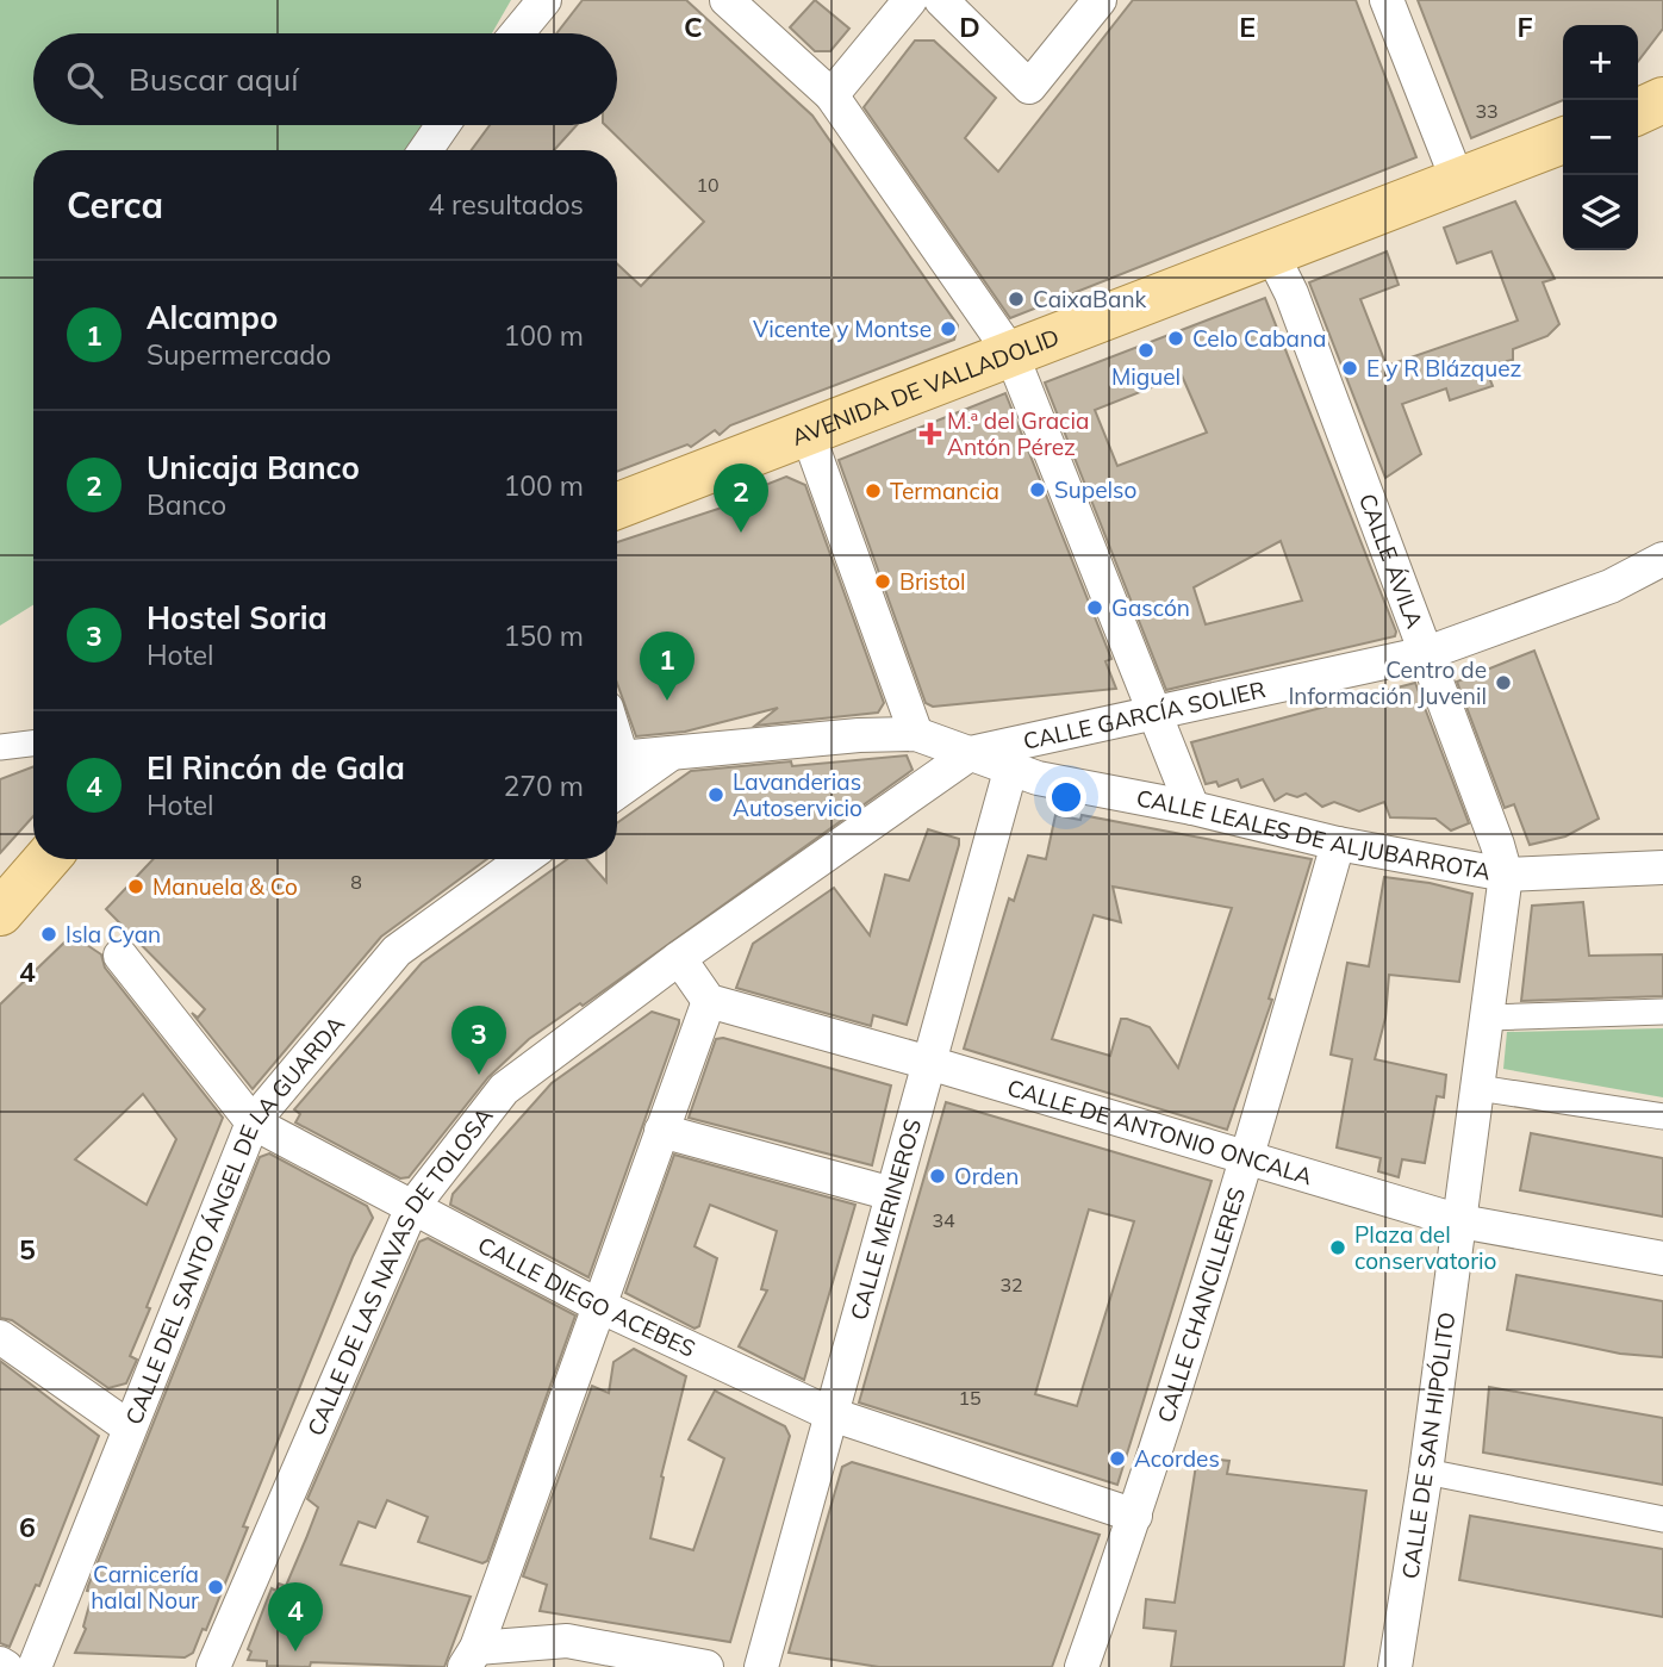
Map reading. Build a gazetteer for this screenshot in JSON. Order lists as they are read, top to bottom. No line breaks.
{"streets":{"main road":["AVENIDA DE VALLADOLID"],"street":["CALLE ÁVILA","CALLE GARCÍA SOLIER","CALLE LEALES DE ALJUBARROTA","CALLE DE ANTONIO ONCALA","CALLE MERINEROS","CALLE DEL SANTO ÁNGEL DE LA GUARDA","CALLE DE LAS NAVAS DE TOLOSA","CALLE DIEGO ACEBES","CALLE CHANCILLERES","CALLE DE SAN HIPÓLITO"]},"crossings":[["AVENIDA DE VALLADOLID","CALLE ÁVILA"],["CALLE ÁVILA","CALLE GARCÍA SOLIER"],["CALLE ÁVILA","CALLE LEALES DE ALJUBARROTA"],["CALLE ÁVILA","CALLE DE SAN HIPÓLITO"],["CALLE GARCÍA SOLIER","CALLE LEALES DE ALJUBARROTA"],["CALLE GARCÍA SOLIER","CALLE DE LAS NAVAS DE TOLOSA"],["CALLE LEALES DE ALJUBARROTA","CALLE MERINEROS"],["CALLE LEALES DE ALJUBARROTA","CALLE DE LAS NAVAS DE TOLOSA"],["CALLE LEALES DE ALJUBARROTA","CALLE CHANCILLERES"],["CALLE LEALES DE ALJUBARROTA","CALLE DE SAN HIPÓLITO"],["CALLE DE ANTONIO ONCALA","CALLE MERINEROS"],["CALLE DE ANTONIO ONCALA","CALLE CHANCILLERES"],["CALLE DE ANTONIO ONCALA","CALLE DE SAN HIPÓLITO"],["CALLE MERINEROS","CALLE DIEGO ACEBES"],["CALLE DEL SANTO ÁNGEL DE LA GUARDA","CALLE DIEGO ACEBES"],["CALLE DE LAS NAVAS DE TOLOSA","CALLE DIEGO ACEBES"],["CALLE DIEGO ACEBES","CALLE CHANCILLERES"]],"places":{"other":["CaixaBank","Vicente y Montse","Celo Cabana","Miguel","E y R Blázquez","Supelso","Termancia","Bristol","Gascón","Centro de Información Juvenil","Lavanderias Autoservicio","Manuela & Co","Isla Cyan","Orden","Plaza del conservatorio","Acordes","Carnicería halal Nour"],"health":["M.ª del Gracia Antón Pérez"]},"house_numbers":["33","10","8","34","32","15"],"page":{"map_buttons":["+","−"],"search":"Buscar aquí","heading":["Cerca","4 resultados"],"list":[{"mark":"1","name":"Alcampo","note":"Supermercado","value":"100 m"},{"mark":"2","name":"Unicaja Banco","note":"Banco","value":"100 m"},{"mark":"3","name":"Hostel Soria","note":"Hotel","value":"150 m"},{"mark":"4","name":"El Rincón de Gala","note":"Hotel","value":"270 m"}],"pins":["2","1","3","4"]},"grid":{"columns":["C","D","E","F"],"rows":["4","5","6"]}}
